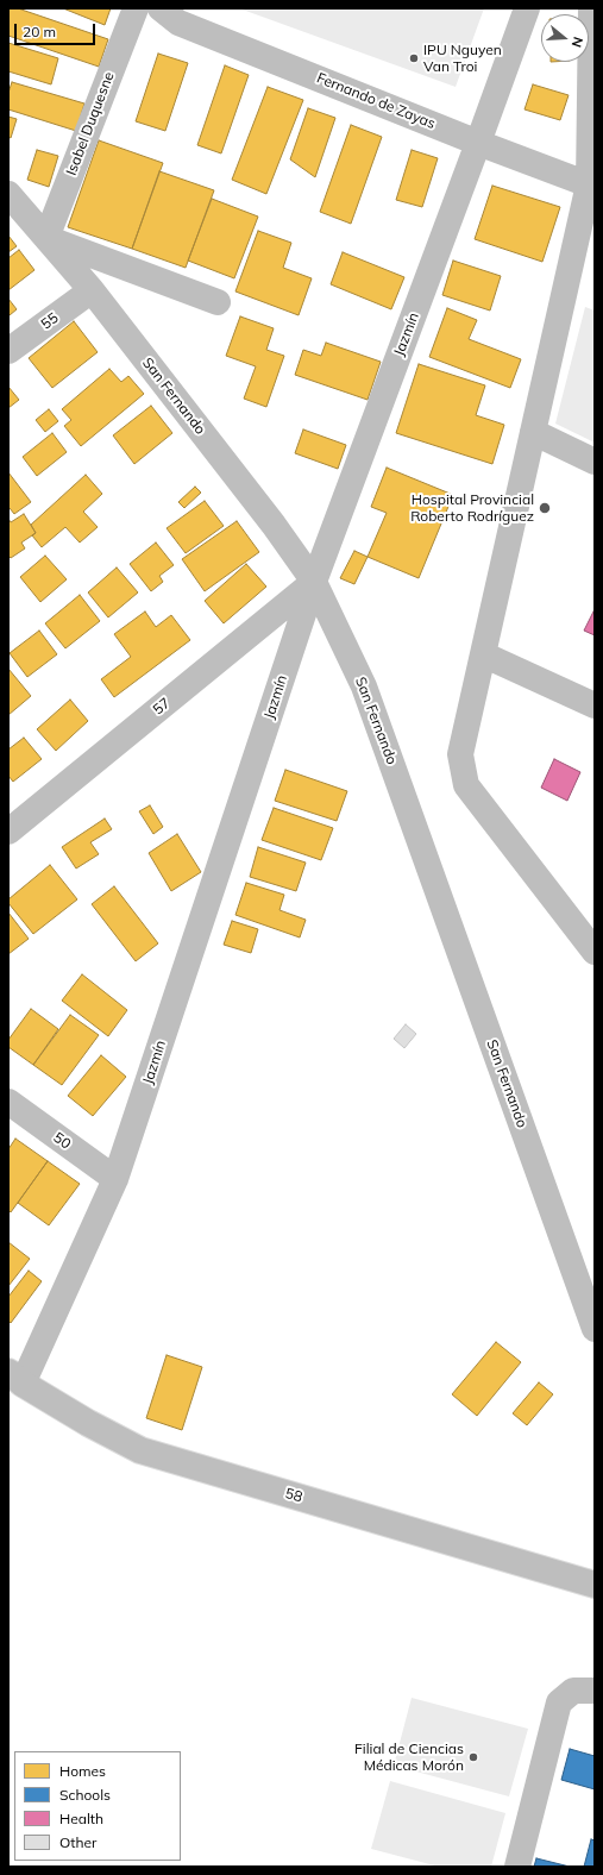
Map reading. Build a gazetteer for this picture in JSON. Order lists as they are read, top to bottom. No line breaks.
{"streets":{"street":["Fernando de Zayas","Isabel Duquesne","55","Jazmín","San Fernando","57","50","58"]},"crossings":[["Fernando de Zayas","Jazmín"],["Isabel Duquesne","San Fernando"],["55","San Fernando"],["Jazmín","San Fernando"],["Jazmín","57"],["Jazmín","50"],["Jazmín","58"],["San Fernando","57"]],"places":["IPU Nguyen Van Troi","Hospital Provincial Roberto Rodríguez","Filial de Ciencias Médicas Morón"],"legend":["Homes","Schools","Health","Other"],"scale_bar":"20 m","north":"right"}
